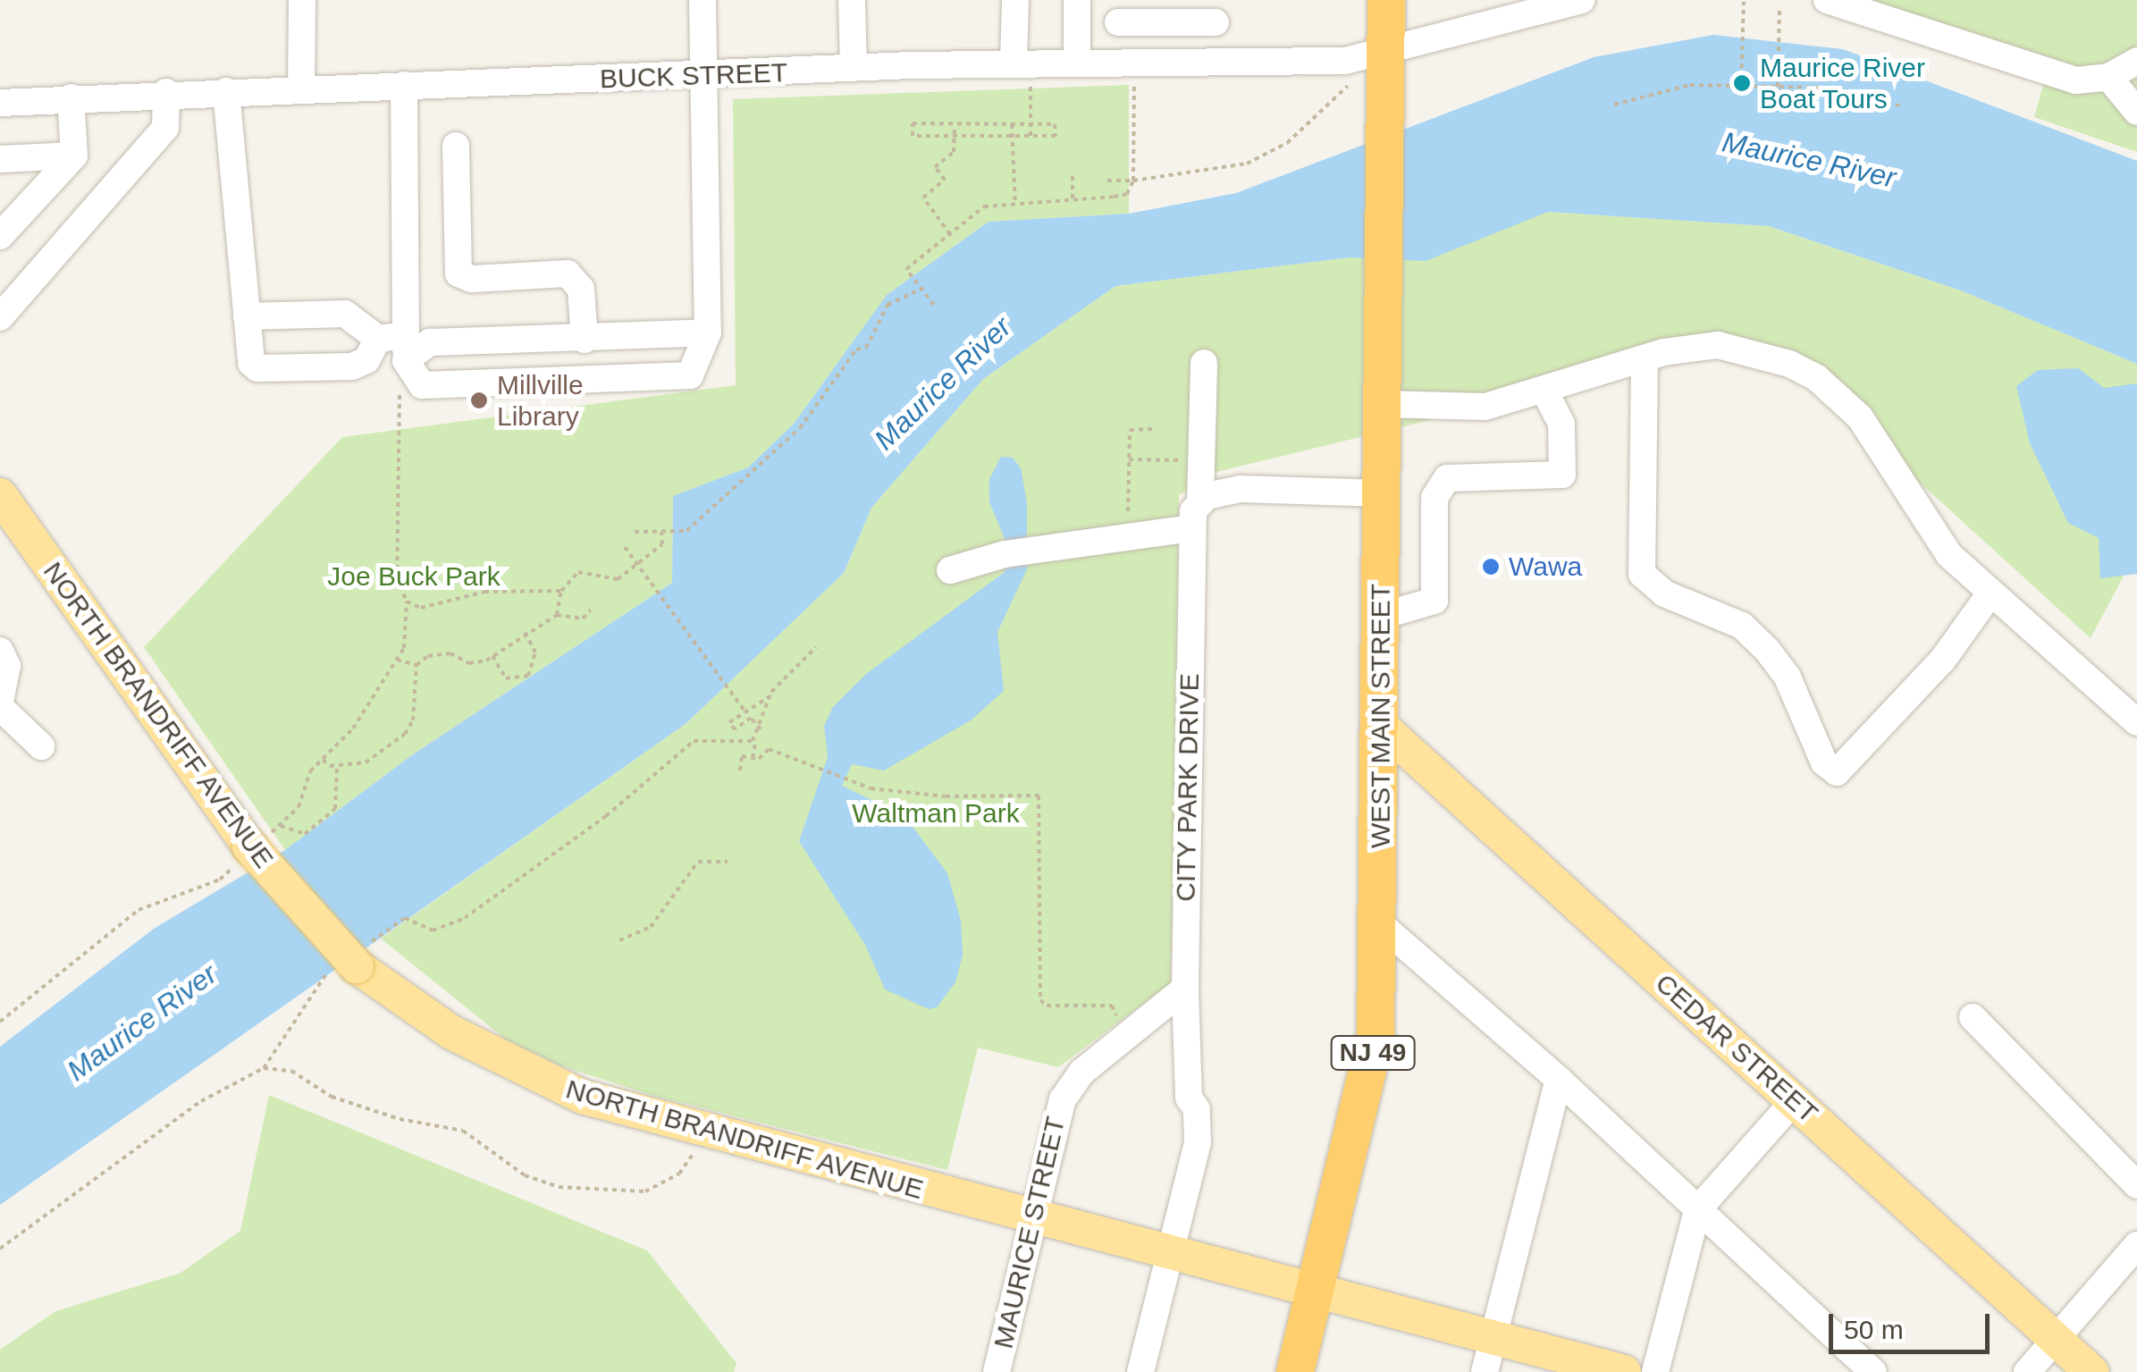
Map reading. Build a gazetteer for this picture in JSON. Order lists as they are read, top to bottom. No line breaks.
{"streets":{"highway":["WEST MAIN STREET","NJ 49"],"main road":["NORTH BRANDRIFF AVENUE","CEDAR STREET"],"street":["BUCK STREET","CITY PARK DRIVE","MAURICE STREET"]},"crossings":[["BUCK STREET","WEST MAIN STREET"],["BUCK STREET","NJ 49"],["NORTH BRANDRIFF AVENUE","WEST MAIN STREET"],["NORTH BRANDRIFF AVENUE","CITY PARK DRIVE"],["NORTH BRANDRIFF AVENUE","MAURICE STREET"],["WEST MAIN STREET","CEDAR STREET"],["WEST MAIN STREET","NJ 49"],["CITY PARK DRIVE","MAURICE STREET"]],"water":["Maurice River"],"parks":["Joe Buck Park","Waltman Park"],"places":["Maurice River Boat Tours","Millville Library","Wawa"],"scale_bar":"50 m"}
